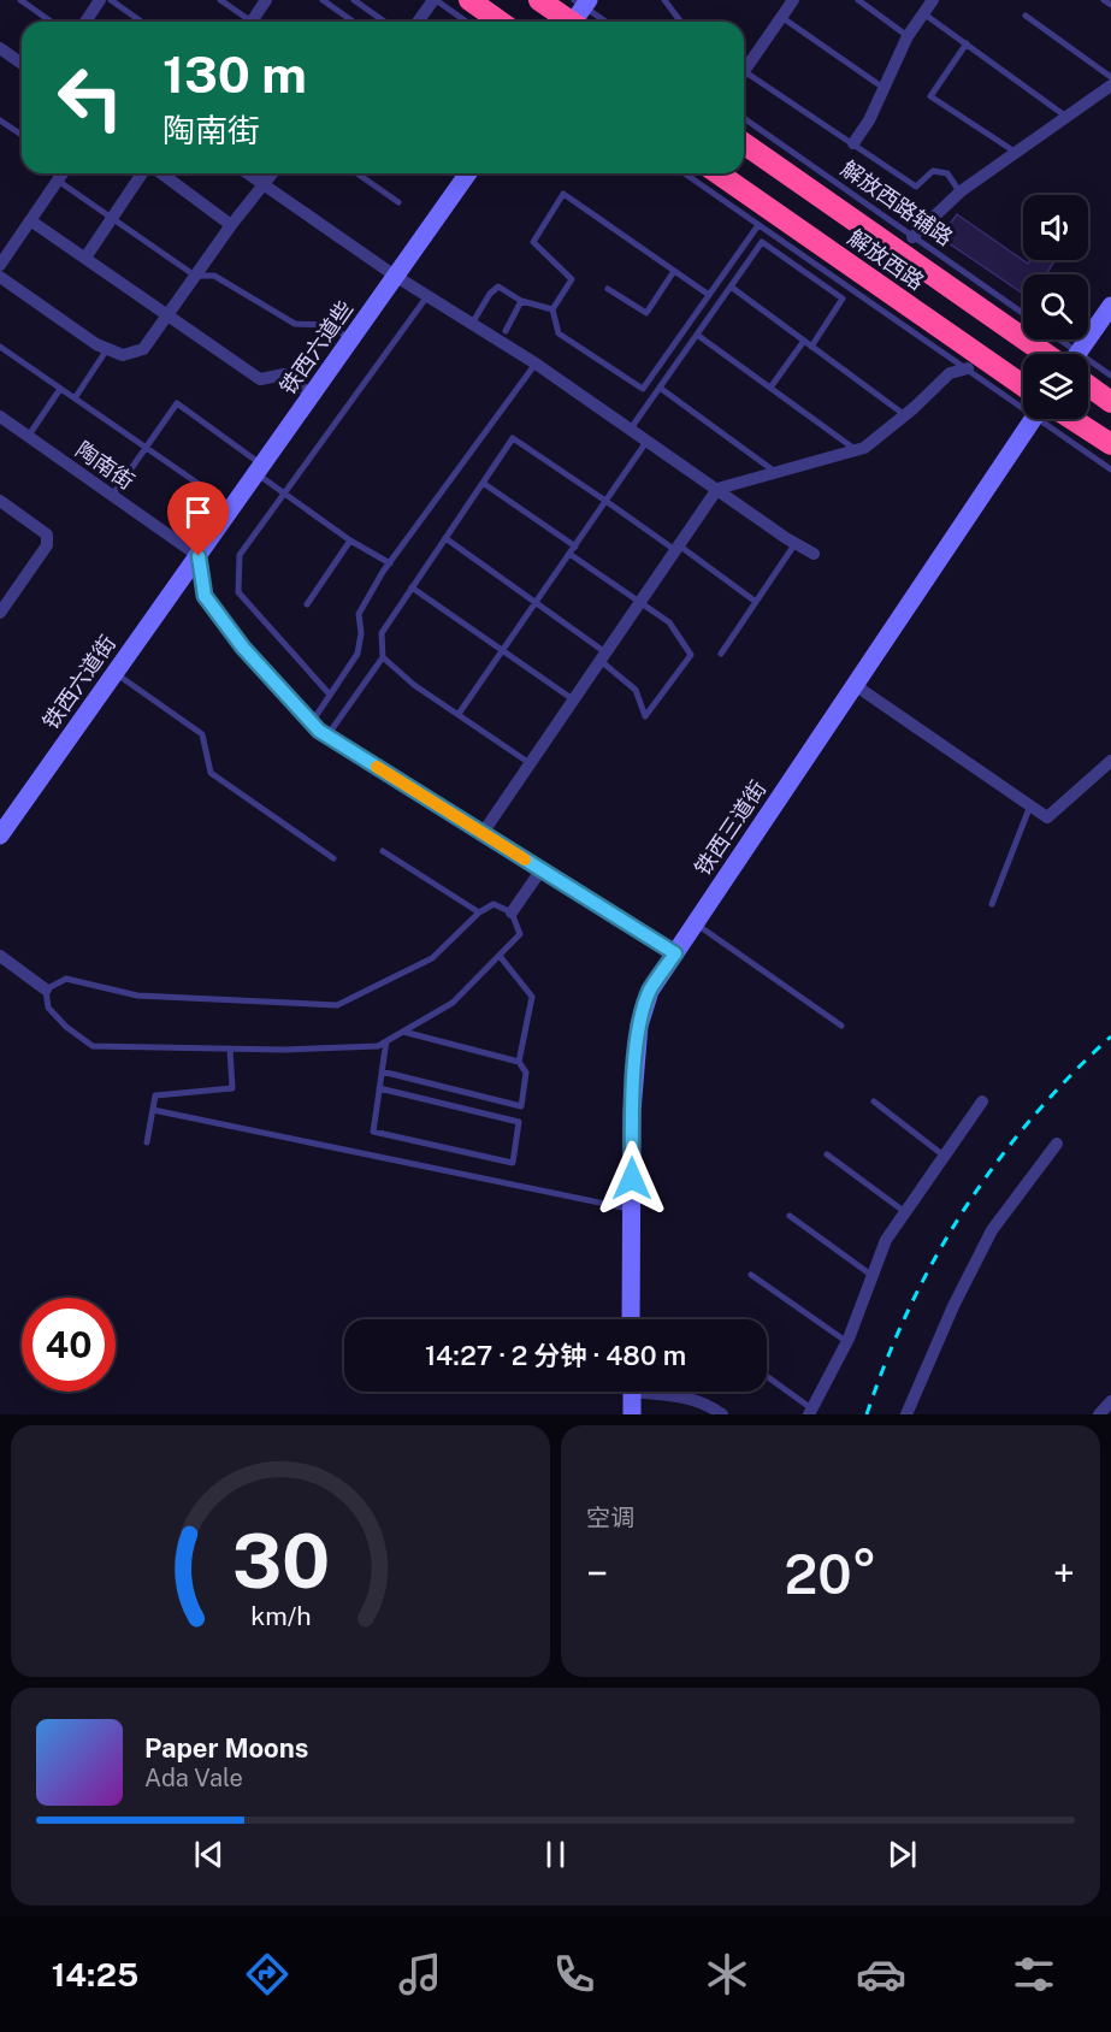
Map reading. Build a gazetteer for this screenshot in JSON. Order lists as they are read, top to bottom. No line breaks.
{"streets":{"highway":["解放西路"],"street":["铁西六道些","陶南街","铁西六道街","铁西三道街"],"lane":["解放西路辅路"]},"crossings":[["铁西六道些","陶南街"],["铁西六道些","铁西六道街"],["陶南街","铁西六道街"]],"page":{"turn":["130 m","陶南街"],"limit":"40","trip":"14:27 · 2 分钟 · 480 m","tile":"空调","heat":["−","20°","+"],"song":["Paper Moons","Ada Vale"],"tabs":"14:25","gauge":["30","km/h"]}}
